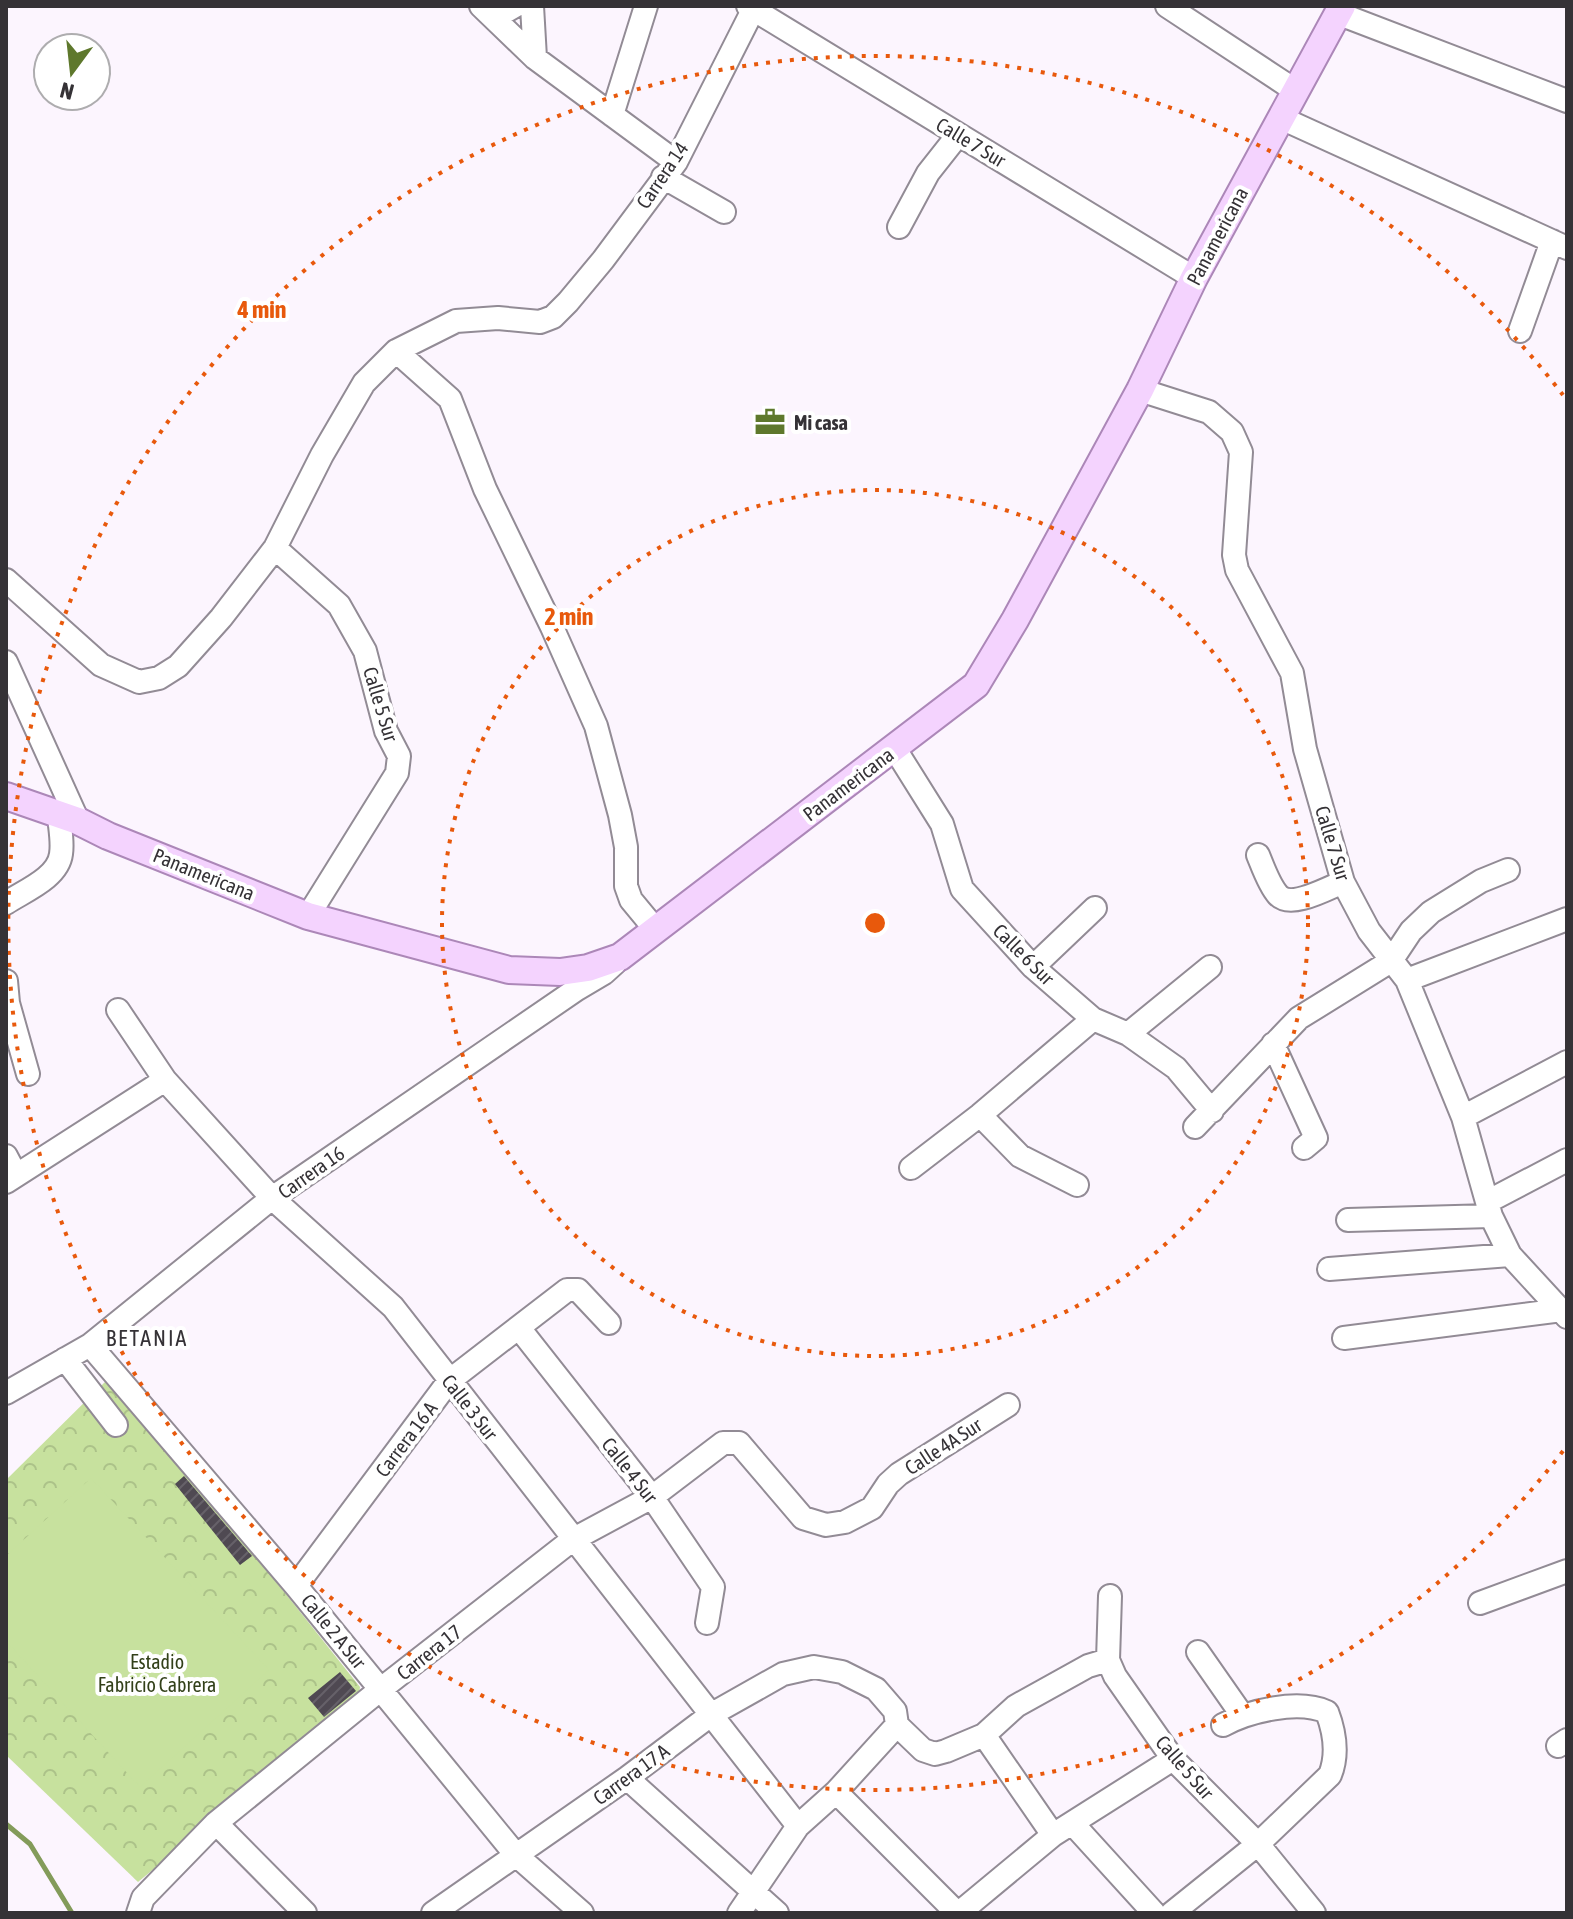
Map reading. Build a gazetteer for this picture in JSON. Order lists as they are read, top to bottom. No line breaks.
{"streets":{"main road":["Panamericana"],"street":["Calle 7 Sur","Carrera 14","Calle 5 Sur","Calle 6 Sur","Carrera 16","Calle 3 Sur","Carrera 16 A","Calle 4A Sur","Calle 4 Sur","Calle 2 A Sur","Carrera 17","Carrera 17 A"]},"crossings":[["Calle 7 Sur","Carrera 14"],["Calle 7 Sur","Panamericana"],["Panamericana","Calle 5 Sur"],["Panamericana","Calle 6 Sur"],["Panamericana","Carrera 16"],["Carrera 16","Calle 3 Sur"],["Carrera 16","Calle 2 A Sur"],["Calle 3 Sur","Carrera 16 A"],["Calle 3 Sur","Carrera 17"],["Calle 3 Sur","Carrera 17 A"],["Carrera 16 A","Calle 4 Sur"],["Carrera 16 A","Calle 2 A Sur"],["Calle 4A Sur","Carrera 17"],["Calle 4 Sur","Carrera 17"],["Calle 2 A Sur","Carrera 17"],["Calle 2 A Sur","Carrera 17 A"]],"districts":["BETANIA"],"parks":["Estadio Fabricio Cabrera"],"places":{"office":["Mi casa"]},"north":"bottom","rings":["4 min","2 min"]}
